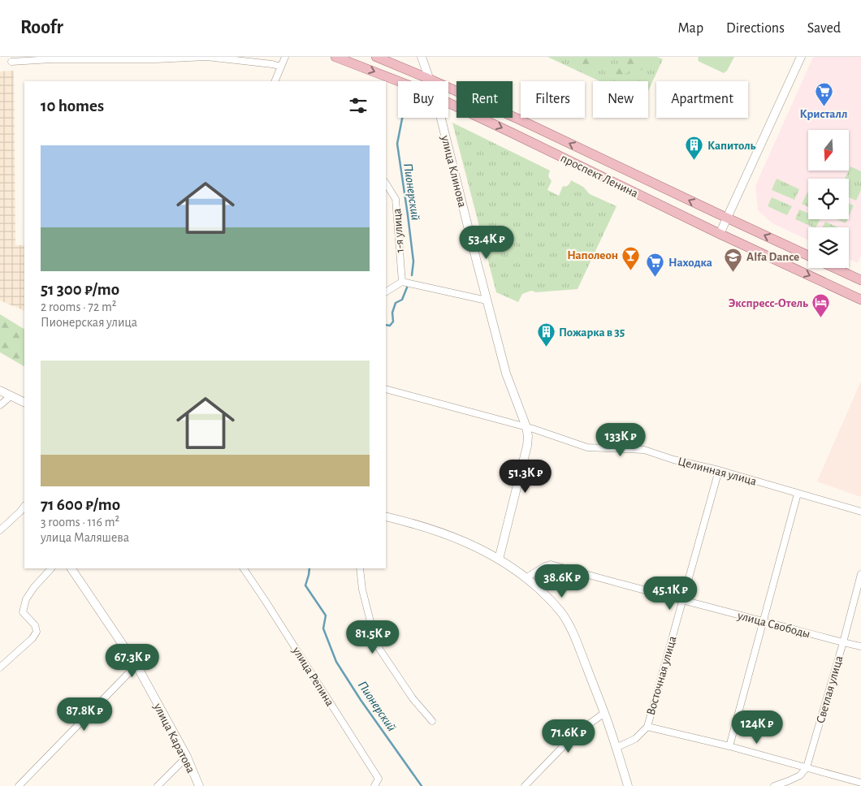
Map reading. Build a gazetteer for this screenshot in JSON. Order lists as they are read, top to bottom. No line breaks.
{"streets":{"main road":["проспект Ленина"],"street":["улица Клинова","1-я улица","Целинная улица","улица Свободы","Восточная улица","улица Репина","Светлая улица","улица Каратова"]},"crossings":[["улица Клинова","проспект Ленина"],["улица Клинова","Целинная улица"],["Целинная улица","Восточная улица"],["улица Свободы","Восточная улица"],["улица Свободы","Светлая улица"]],"water":["Пионерский"],"places":{"supermarket":["Кристалл","Находка"],"building":["Капитоль","Пожарка в 35"],"bar":["Наполеон"],"school or university":["Alfa Dance"],"hotel":["Экспресс-Отель"]},"north":"bottom","page":{"header":"Roofr","nav":["Map","Directions","Saved"],"chip":["Buy","Rent","Filters","New","Apartment"],"heading":"10 homes","list":[{"name":"51 300 ₽/mo","note":"2 rooms · 72 m² · Пионерская улица"},{"name":"71 600 ₽/mo","note":"3 rooms · 116 m² · улица Маляшева"}],"price":["53.4K ₽","133K ₽","51.3K ₽","38.6K ₽","45.1K ₽","81.5K ₽","67.3K ₽","87.8K ₽","124K ₽","71.6K ₽"]}}
